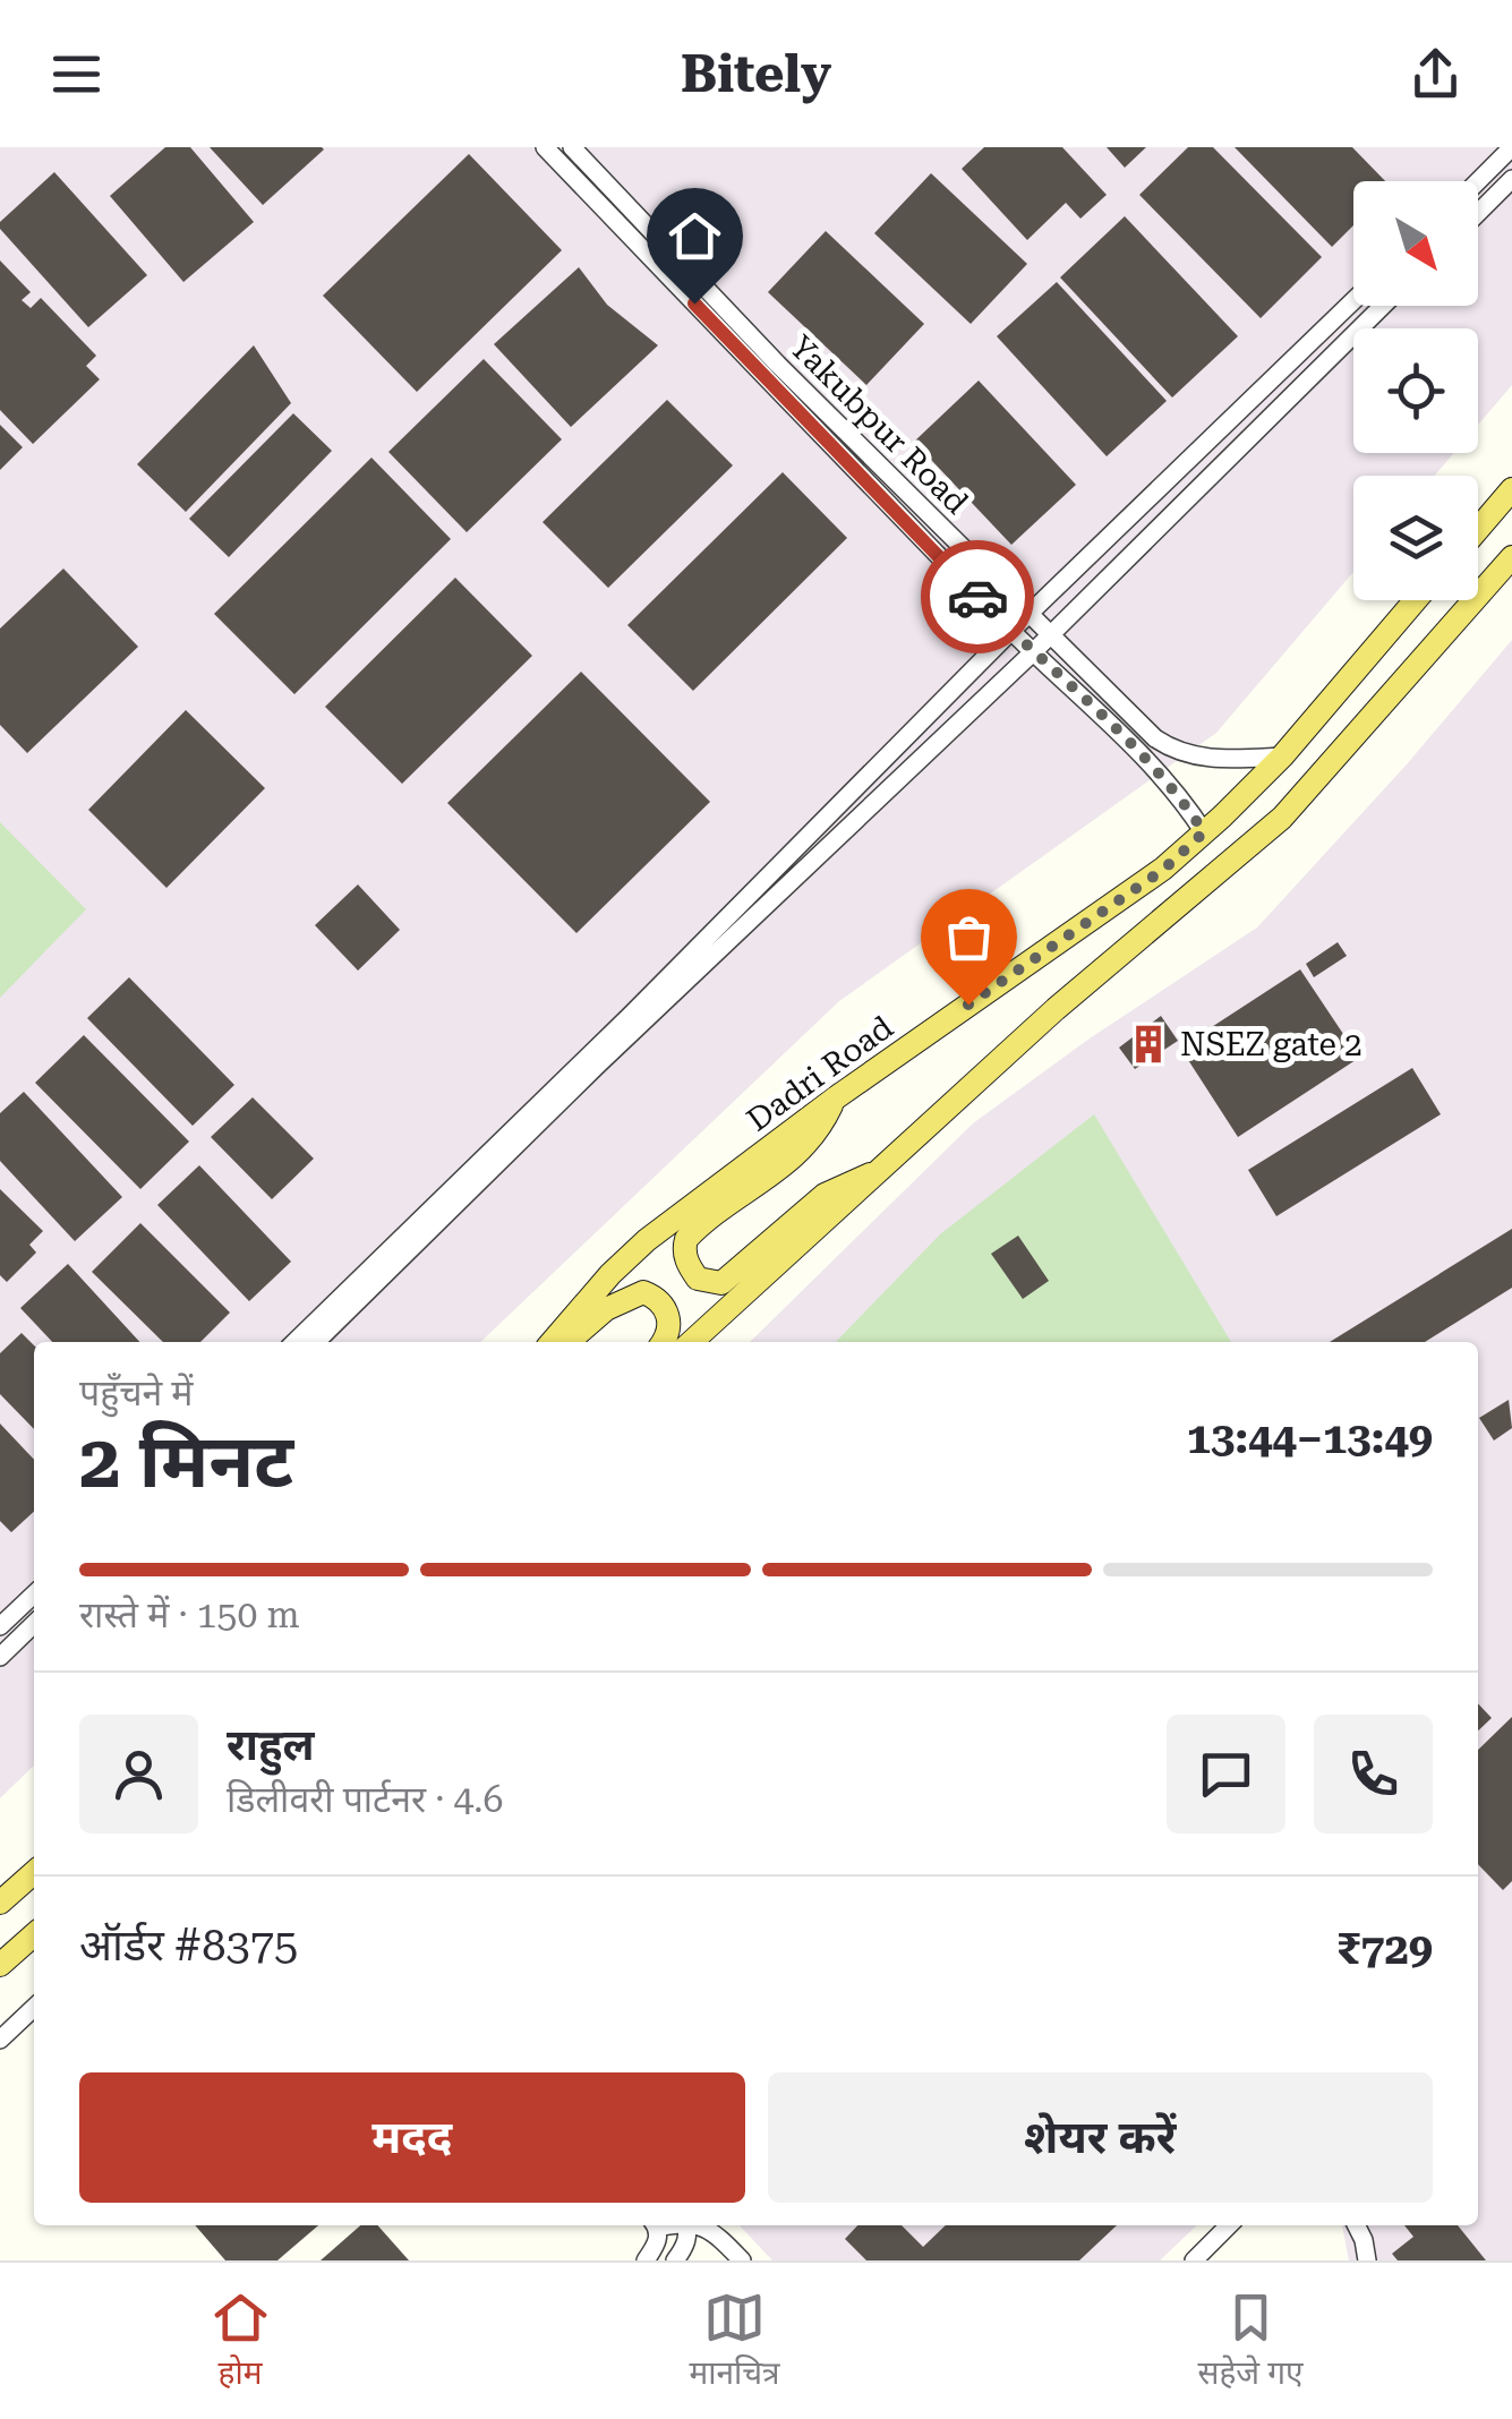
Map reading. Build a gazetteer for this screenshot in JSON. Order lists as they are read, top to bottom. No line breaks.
{"streets":{"main road":["Dadri Road"],"street":["Yakubpur Road"]},"crossings":[["Yakubpur Road","Dadri Road"]],"places":{"building":["NSEZ gate 2"]},"north":"bottom right","page":{"header":"Bitely","heading":["2 मिनट","पहुँचने में","13:44–13:49"],"panel":["राहुल","डिलीवरी पार्टनर · 4.6","ऑर्डर #8375","₹729"],"bar":"रास्ते में · 150 m","buttons":["मदद","शेयर करें"],"tabs":["होम","मानचित्र","सहेजे गए"]}}
